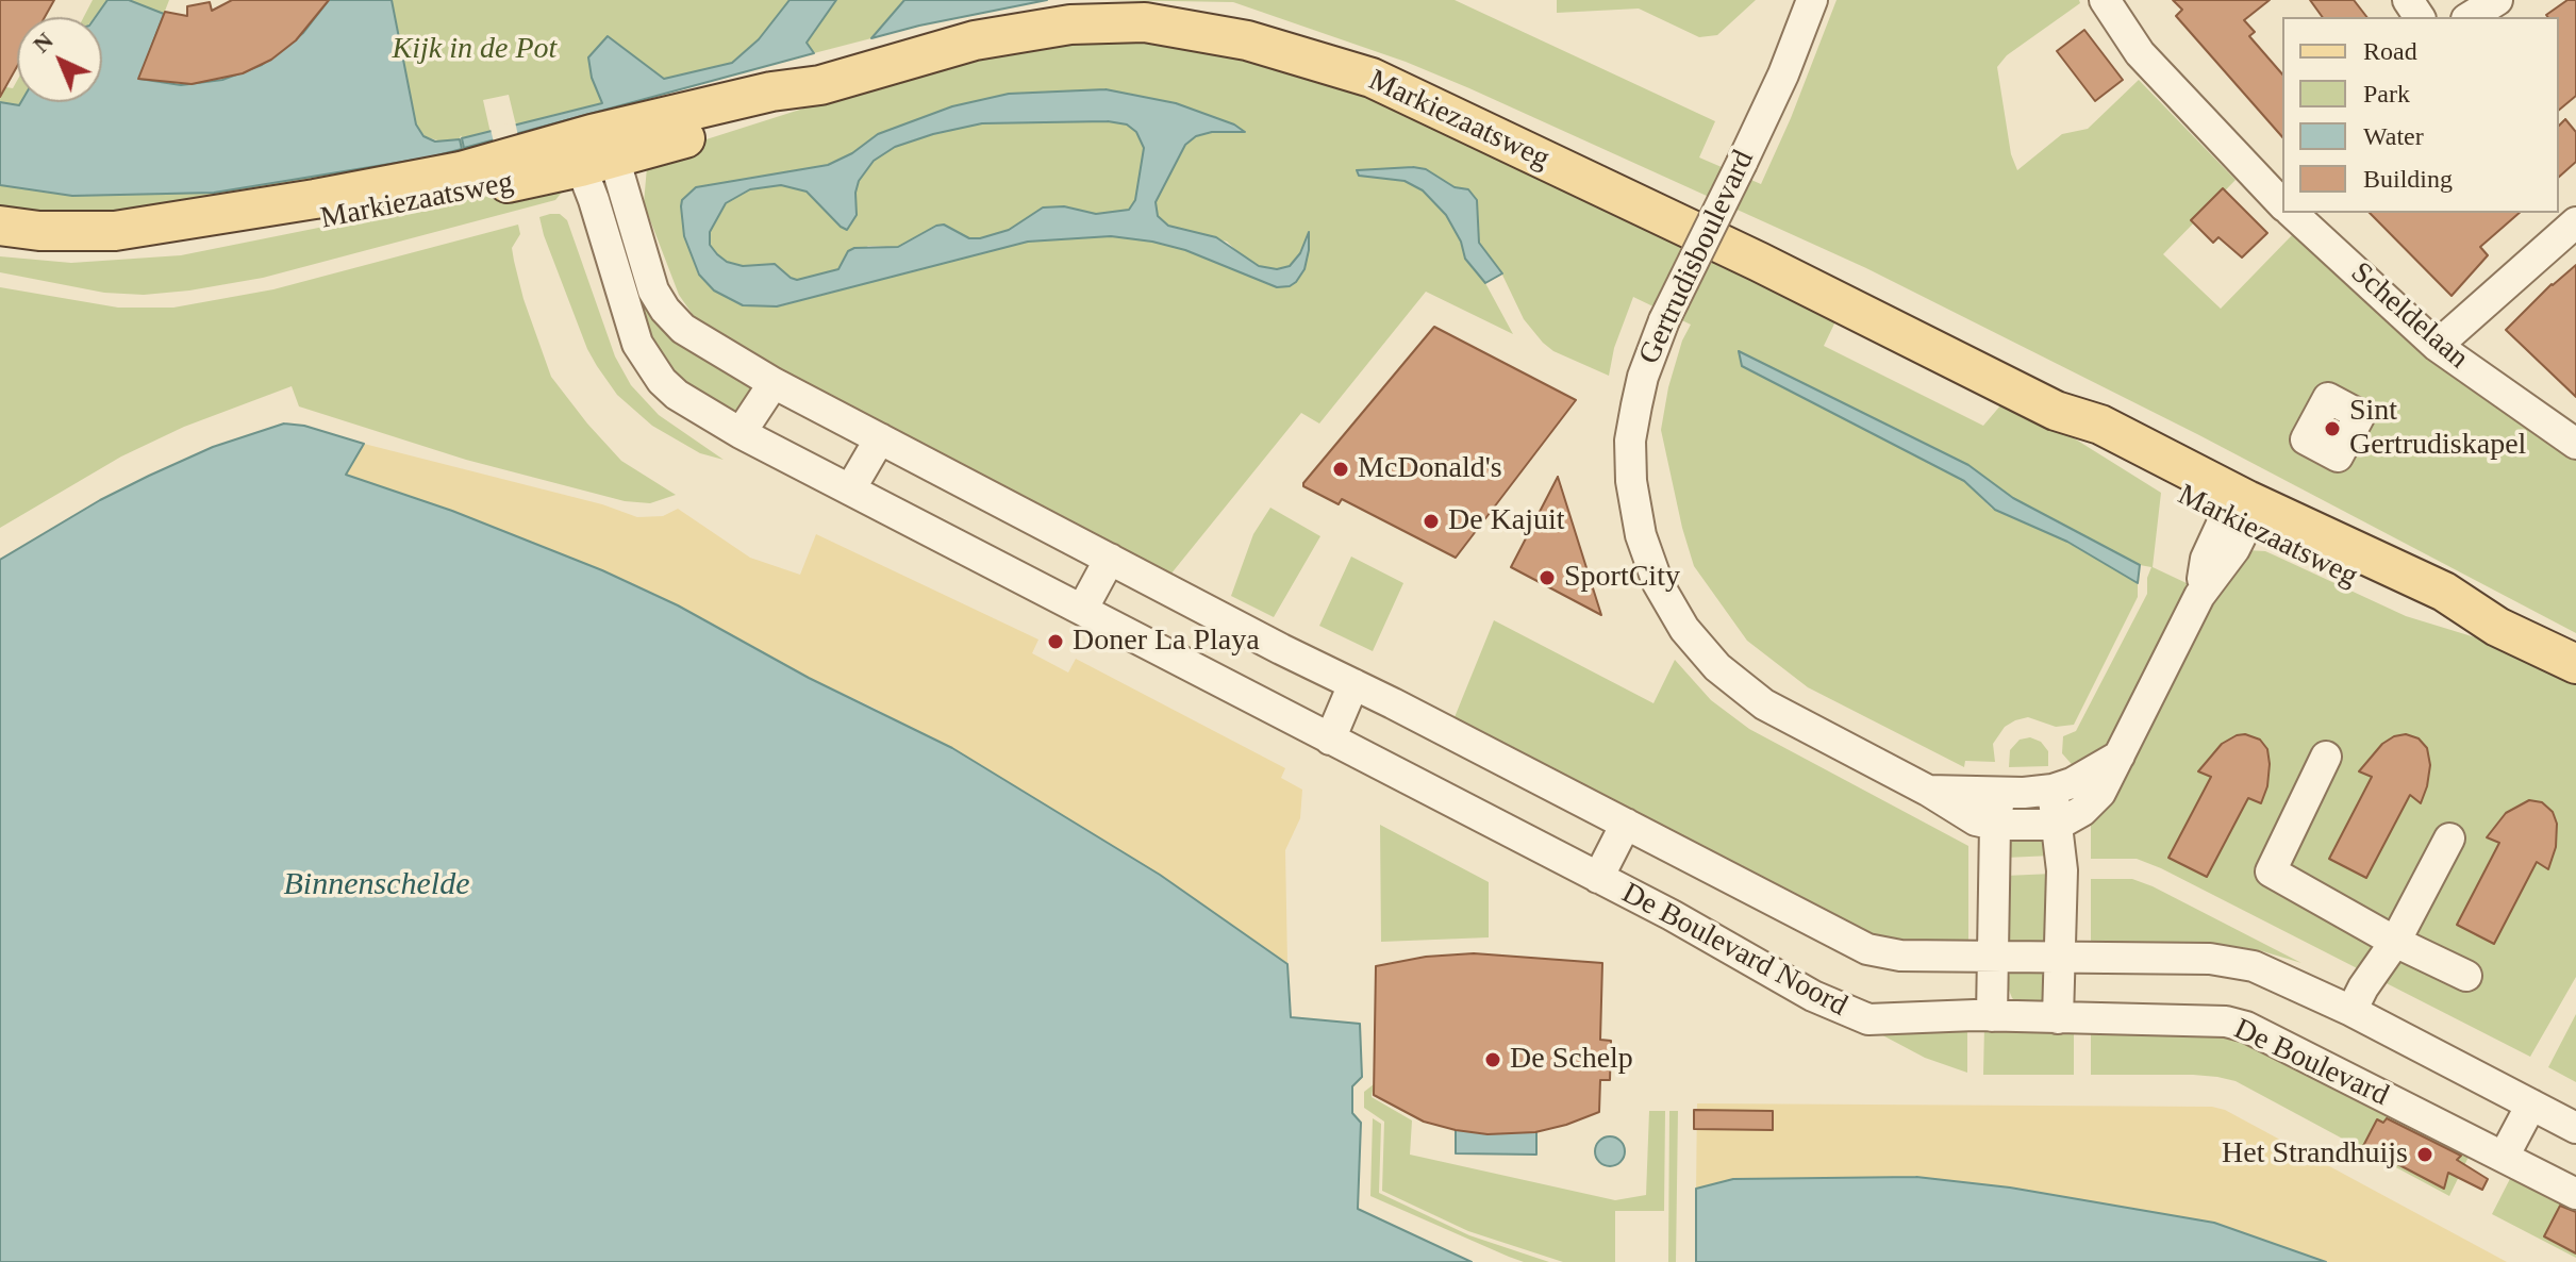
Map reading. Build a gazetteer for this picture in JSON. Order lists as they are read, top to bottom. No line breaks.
{"streets":{"main road":["Markiezaatsweg"],"street":["Gertrudisboulevard","Scheldelaan","De Boulevard Noord","De Boulevard"]},"crossings":[["Markiezaatsweg","De Boulevard Noord"],["De Boulevard Noord","De Boulevard"]],"water":["Binnenschelde"],"parks":["Kijk in de Pot"],"places":["Sint Gertrudiskapel","McDonald's","De Kajuit","SportCity","Doner La Playa","De Schelp","Het Strandhuijs"],"legend":["Road","Park","Water","Building"],"north":"top left"}
